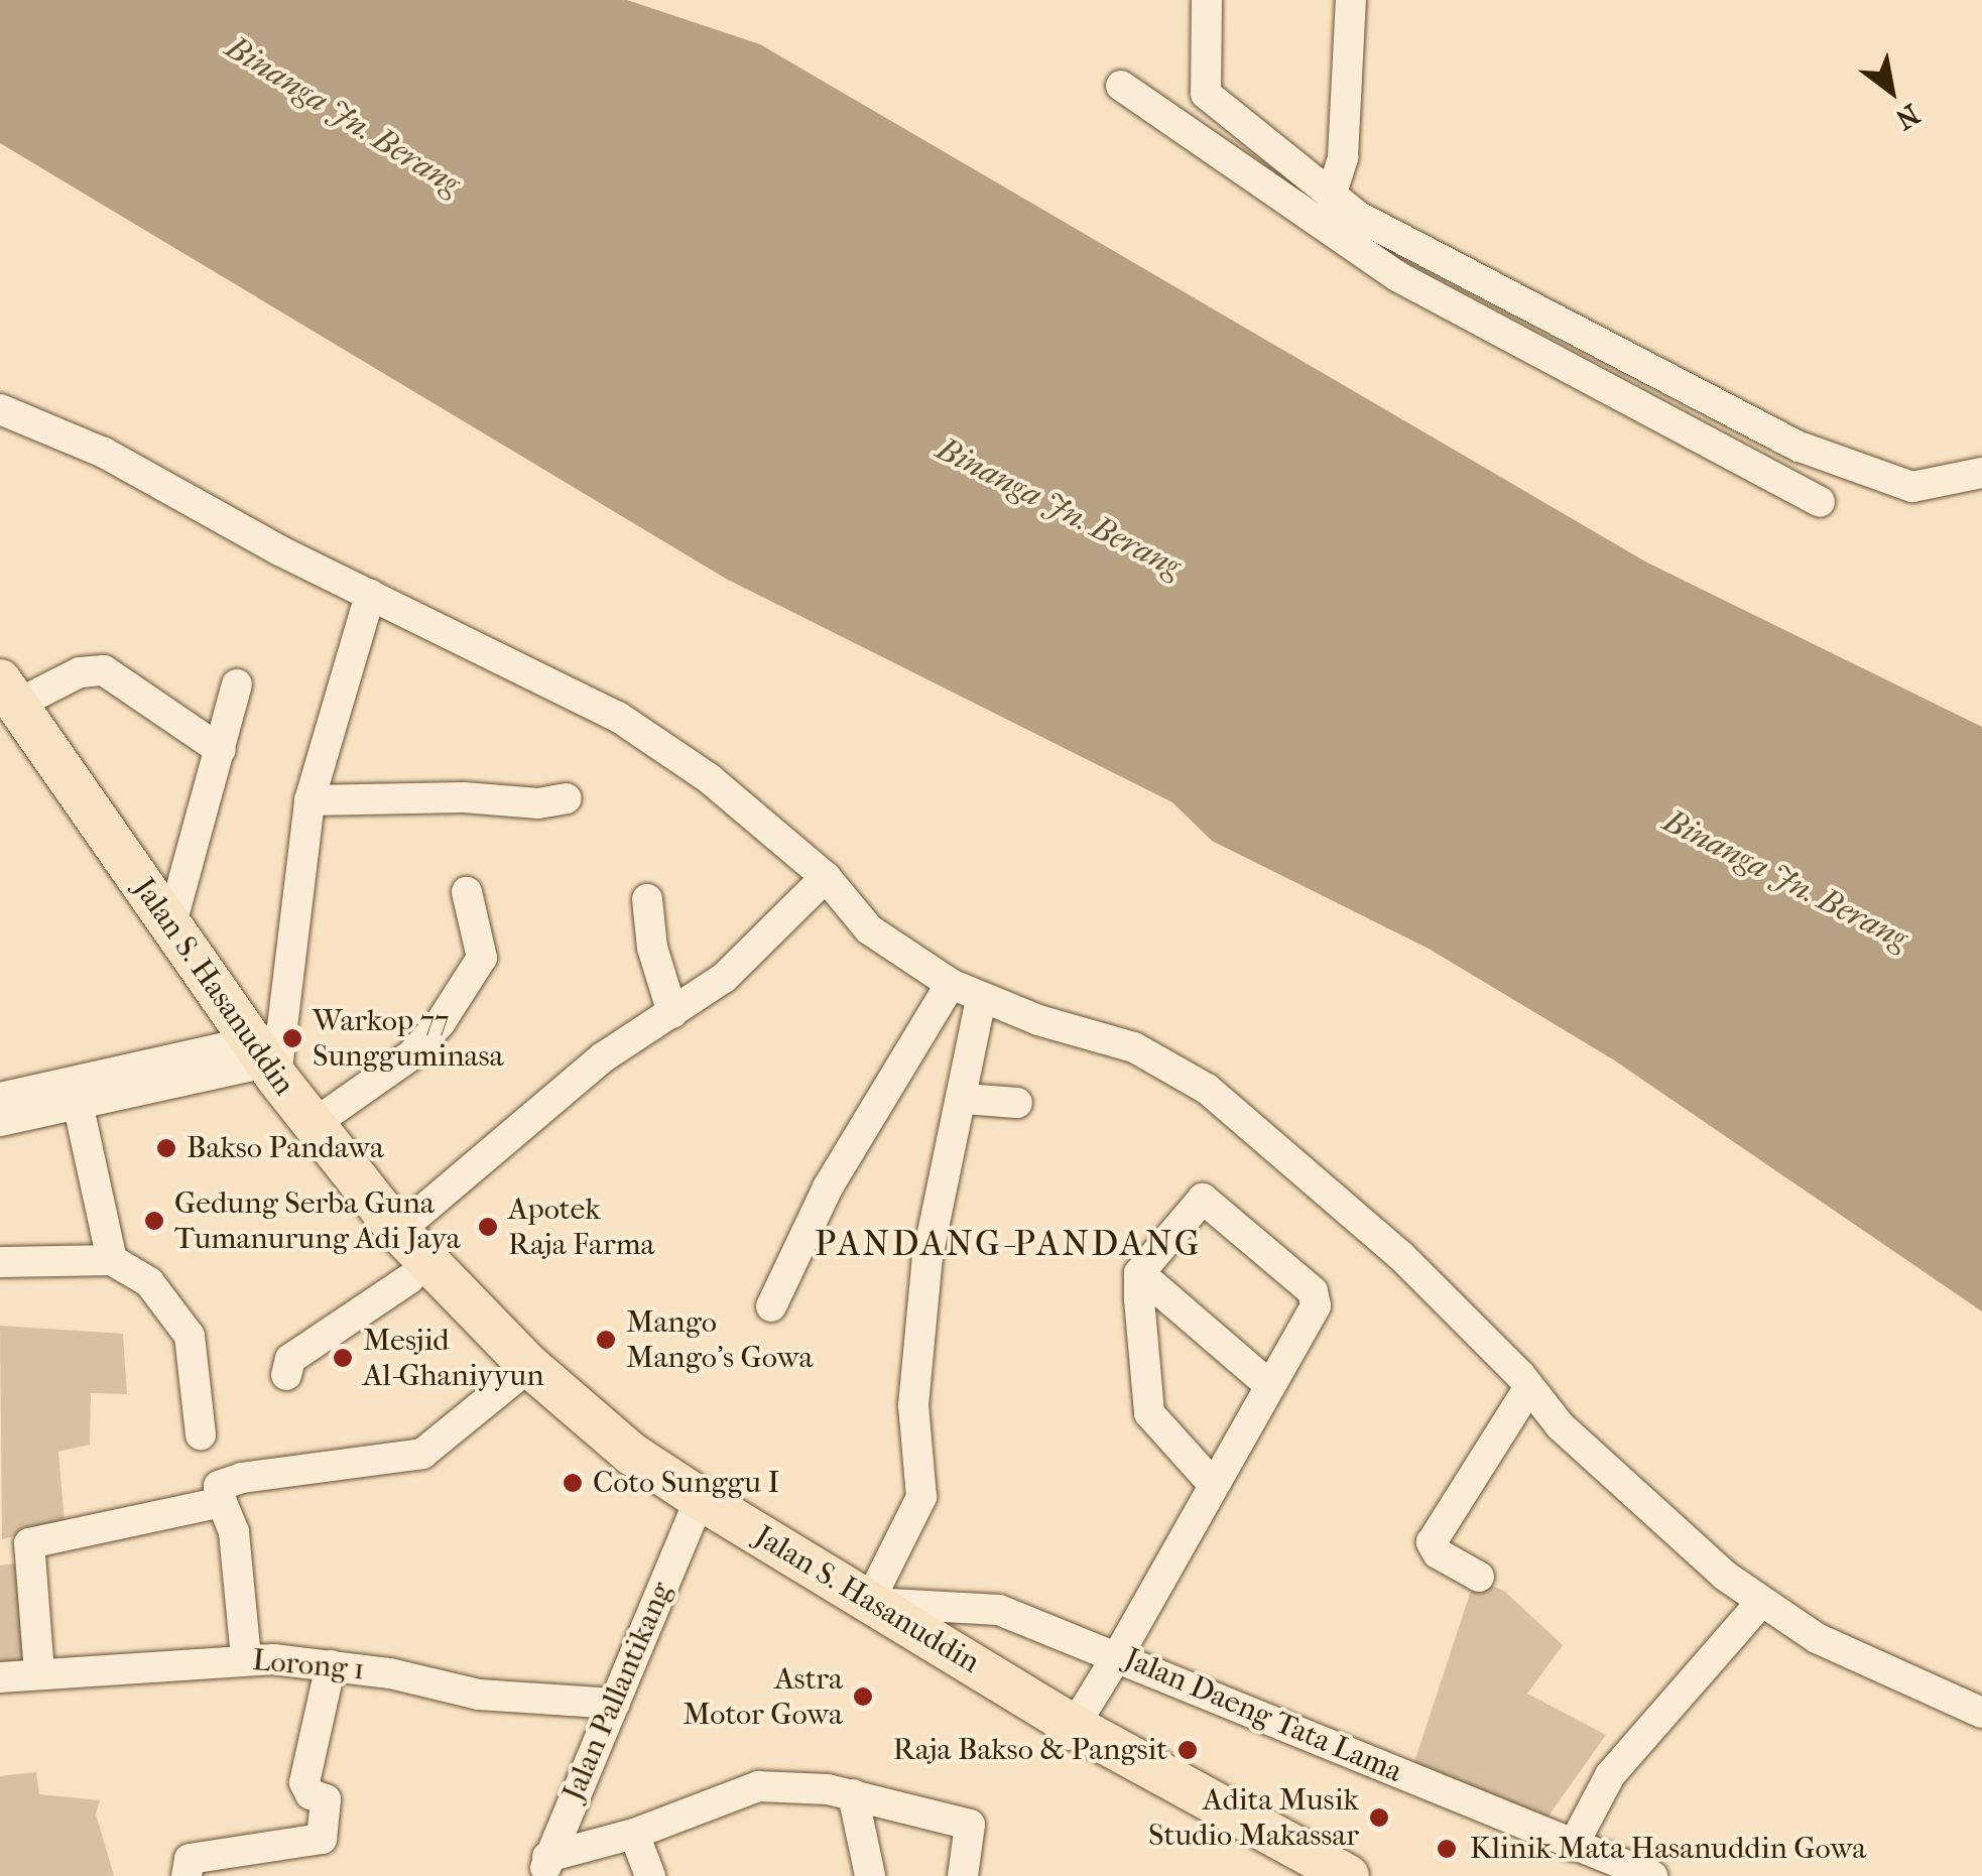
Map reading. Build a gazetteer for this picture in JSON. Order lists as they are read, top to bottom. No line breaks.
{"streets":{"highway":["Jalan S. Hasanuddin"],"street":["Lorong 1","Jalan Pallantikang","Jalan Daeng Tata Lama"]},"crossings":[["Jalan S. Hasanuddin","Jalan Pallantikang"],["Jalan S. Hasanuddin","Jalan Daeng Tata Lama"],["Lorong 1","Jalan Pallantikang"]],"districts":["PANDANG-PANDANG"],"water":["Binanga Jn. Berang"],"places":["Warkop 77 Sungguminasa","Bakso Pandawa","Gedung Serba Guna Tumanurung Adi Jaya","Apotek Raja Farma","Mango Mango's Gowa","Mesjid Al-Ghaniyyun","Coto Sunggu I","Astra Motor Gowa","Raja Bakso & Pangsit","Adita Musik Studio Makassar","Klinik Mata Hasanuddin Gowa"],"north":"bottom right"}
